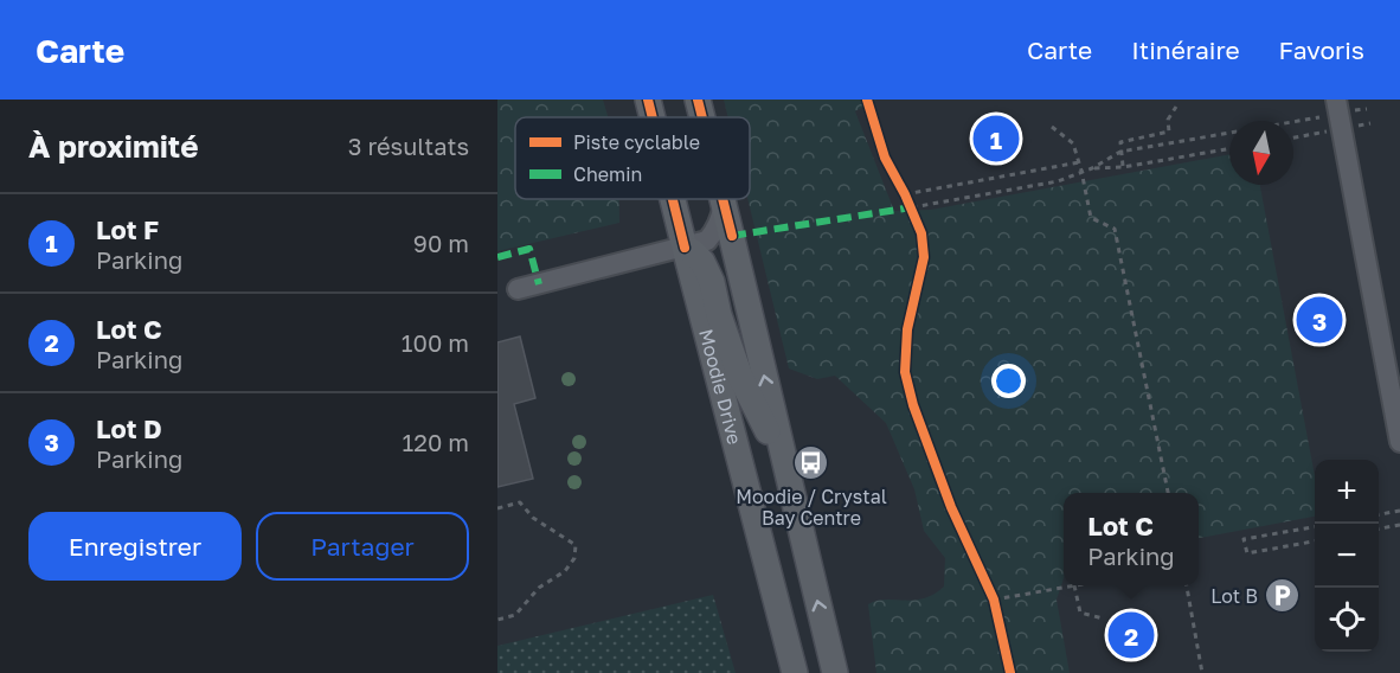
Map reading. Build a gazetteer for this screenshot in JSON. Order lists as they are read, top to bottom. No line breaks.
{"streets":{"main road":["Moodie Drive"]},"places":{"bus stop":["Moodie / Crystal Bay Centre"],"parking":["Lot B"]},"legend":["Piste cyclable","Chemin"],"north":"bottom","page":{"header":"Carte","nav":["Carte","Itinéraire","Favoris"],"heading":["À proximité","3 résultats"],"pins":["1","3","2"],"list":[{"mark":"1","name":"Lot F","note":"Parking","value":"90 m"},{"mark":"2","name":"Lot C","note":"Parking","value":"100 m"},{"mark":"3","name":"Lot D","note":"Parking","value":"120 m"}],"map_buttons":["+","−"],"buttons":["Enregistrer","Partager"],"popup":["Lot C","Parking"]}}
